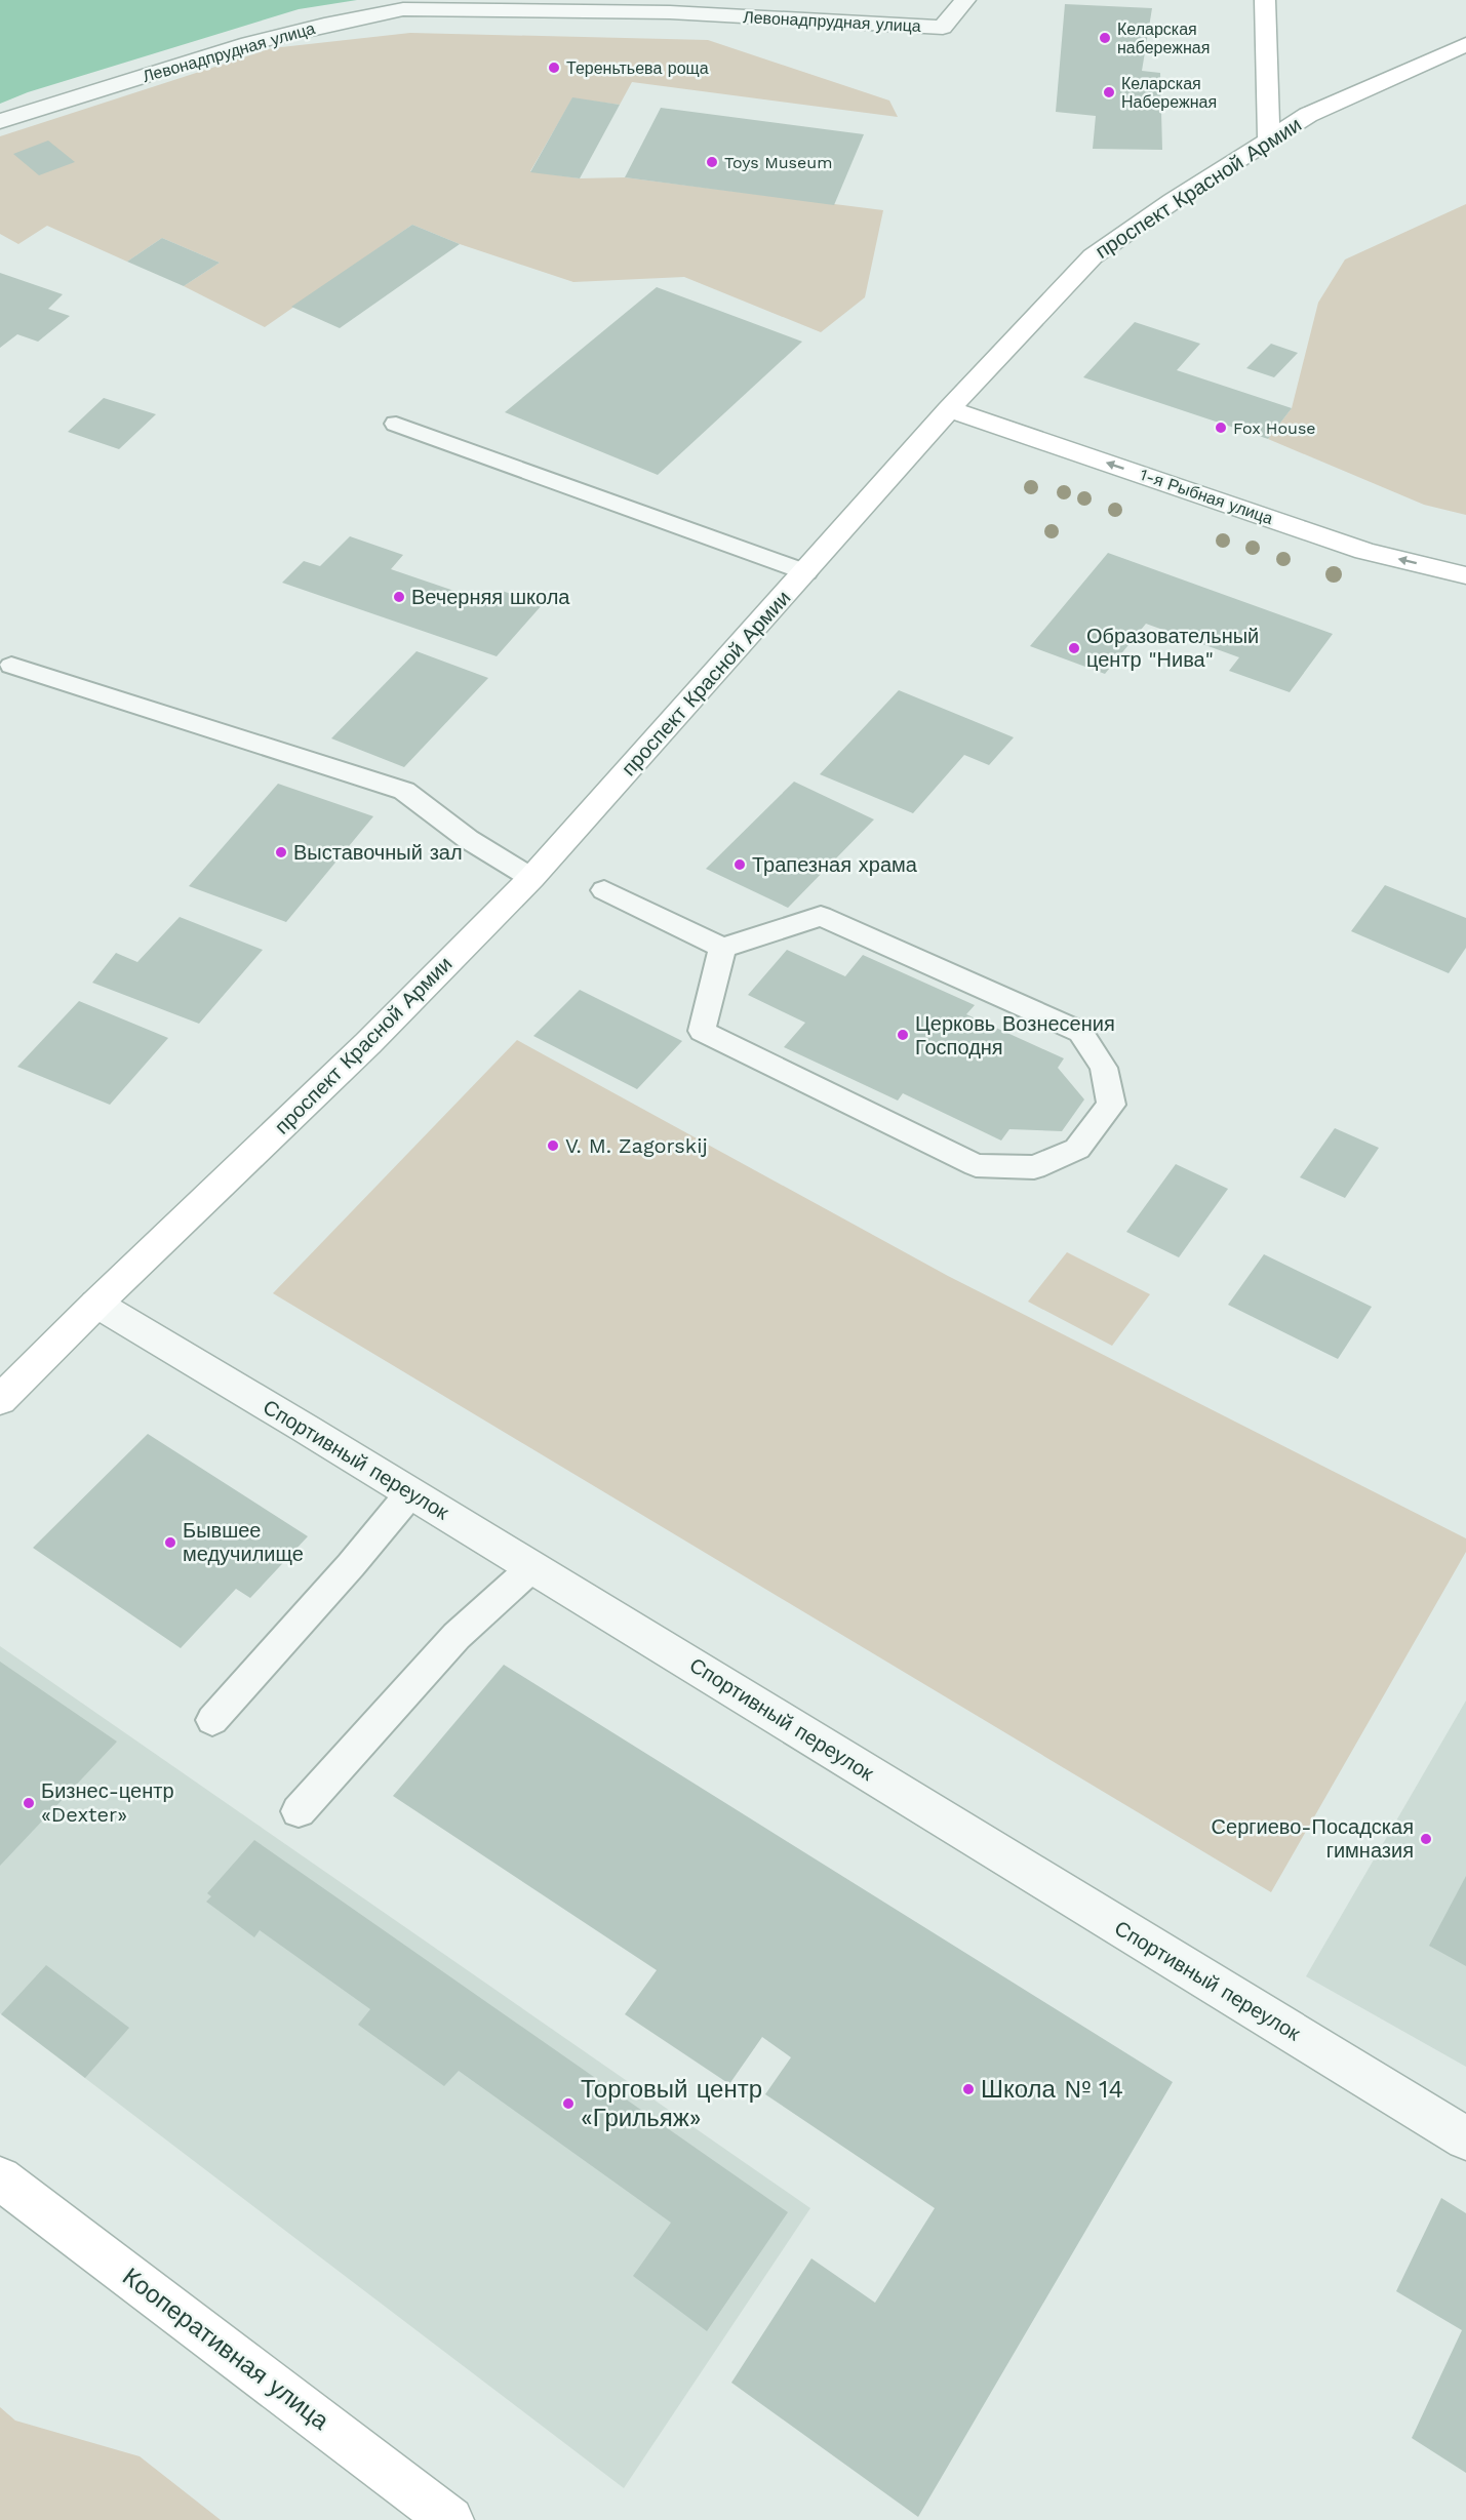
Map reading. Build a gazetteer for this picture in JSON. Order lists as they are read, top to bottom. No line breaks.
{"streets":{"main road":["проспект Красной Армии","1-я Рыбная улица","Кооперативная улица"],"street":["Левонадпрудная улица","Спортивный переулок"]},"crossings":[["проспект Красной Армии","1-я Рыбная улица"],["проспект Красной Армии","Спортивный переулок"]],"one_way":["1-я Рыбная улица"],"places":["Келарская набережная","Тереньтьева роща","Келарская Набережная","Toys Museum","Fox House","Вечерняя школа","Образовательный центр \"Нива\"","Выставочный зал","Трапезная храма","Церковь Вознесения Господня","V. M. Zagorskij","Бывшее медучилище","Бизнес-центр «Dexter»","Сергиево-Посадская гимназия","Школа № 14","Торговый центр «Грильяж»"]}
